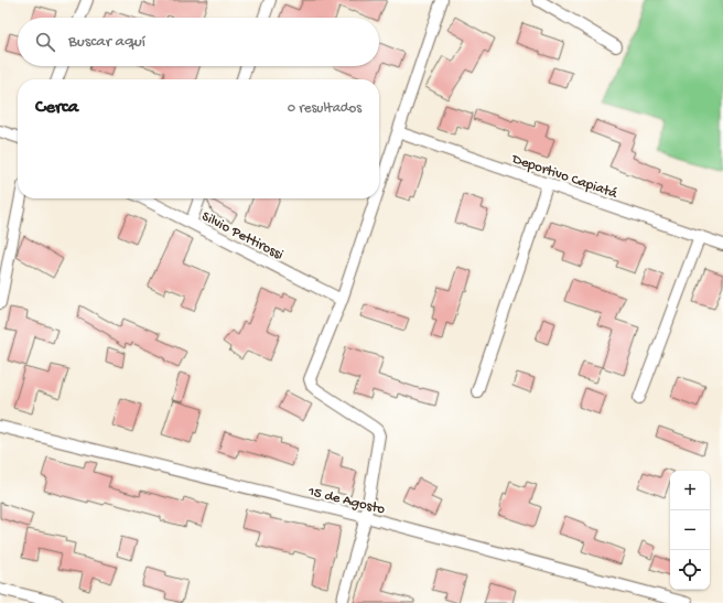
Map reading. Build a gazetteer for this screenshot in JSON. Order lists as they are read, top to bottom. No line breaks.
{"streets":{"street":["Deportivo Capiatá","Silvio Pettirossi","15 de Agosto"]},"page":{"search":"Buscar aquí","heading":["Cerca","0 resultados"],"map_buttons":["+","−"]}}
